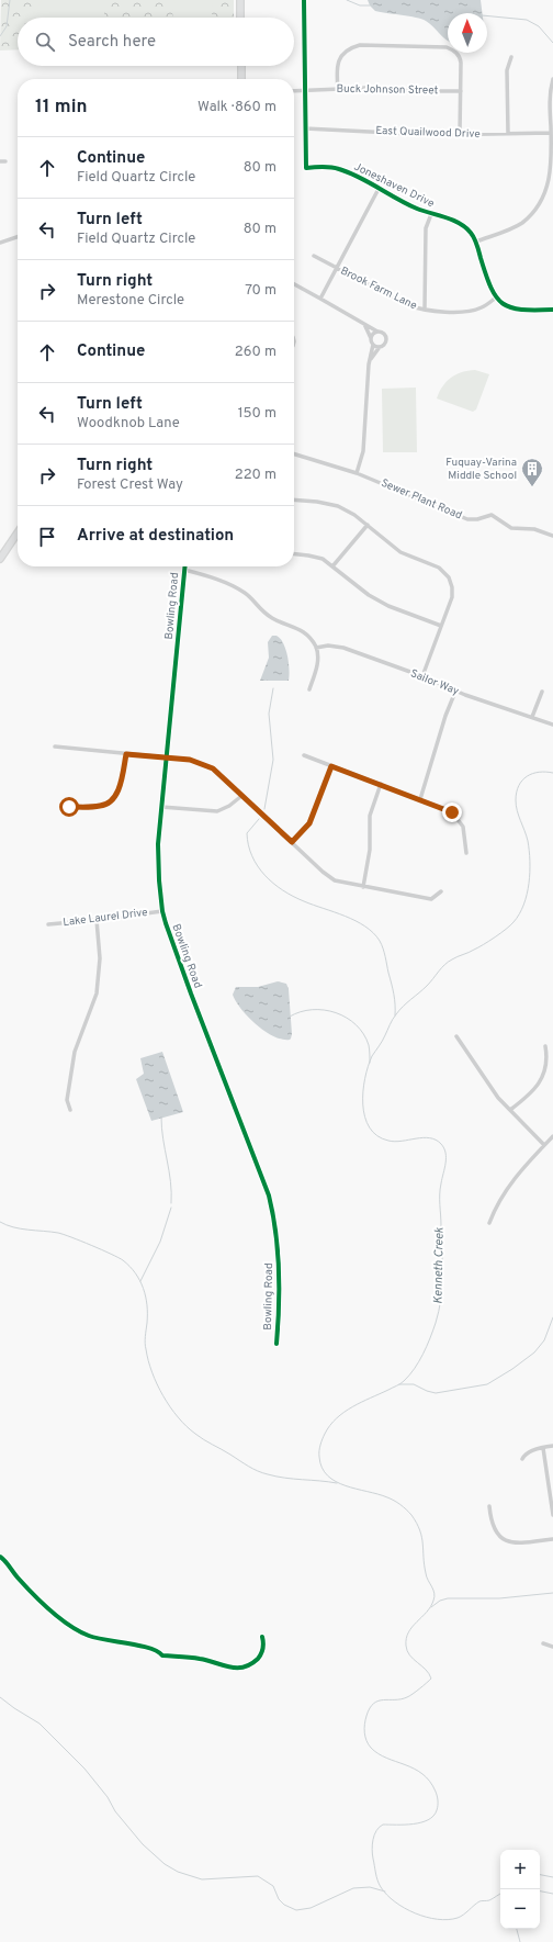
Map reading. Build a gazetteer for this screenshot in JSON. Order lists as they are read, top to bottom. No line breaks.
{"streets":{"street":["Buck Johnson Street","East Quailwood Drive","Joneshaven Drive","Brook Farm Lane","Sewer Plant Road","Bowling Road","Sailor Way","Lake Laurel Drive"]},"crossings":[["East Quailwood Drive","Joneshaven Drive"],["Joneshaven Drive","Brook Farm Lane"],["Bowling Road","Lake Laurel Drive"]],"water":["Kenneth Creek"],"places":{"building":["Fuquay-Varina Middle School"]},"north":"top","page":{"search":"Search here","heading":["11 min","Walk · 860 m"],"list":[["Continue","Field Quartz Circle","80 m"],["Turn left","Field Quartz Circle","80 m"],["Turn right","Merestone Circle","70 m"],["Continue","260 m"],["Turn left","Woodknob Lane","150 m"],["Turn right","Forest Crest Way","220 m"],"Arrive at destination"],"map_buttons":["+","−"]}}
